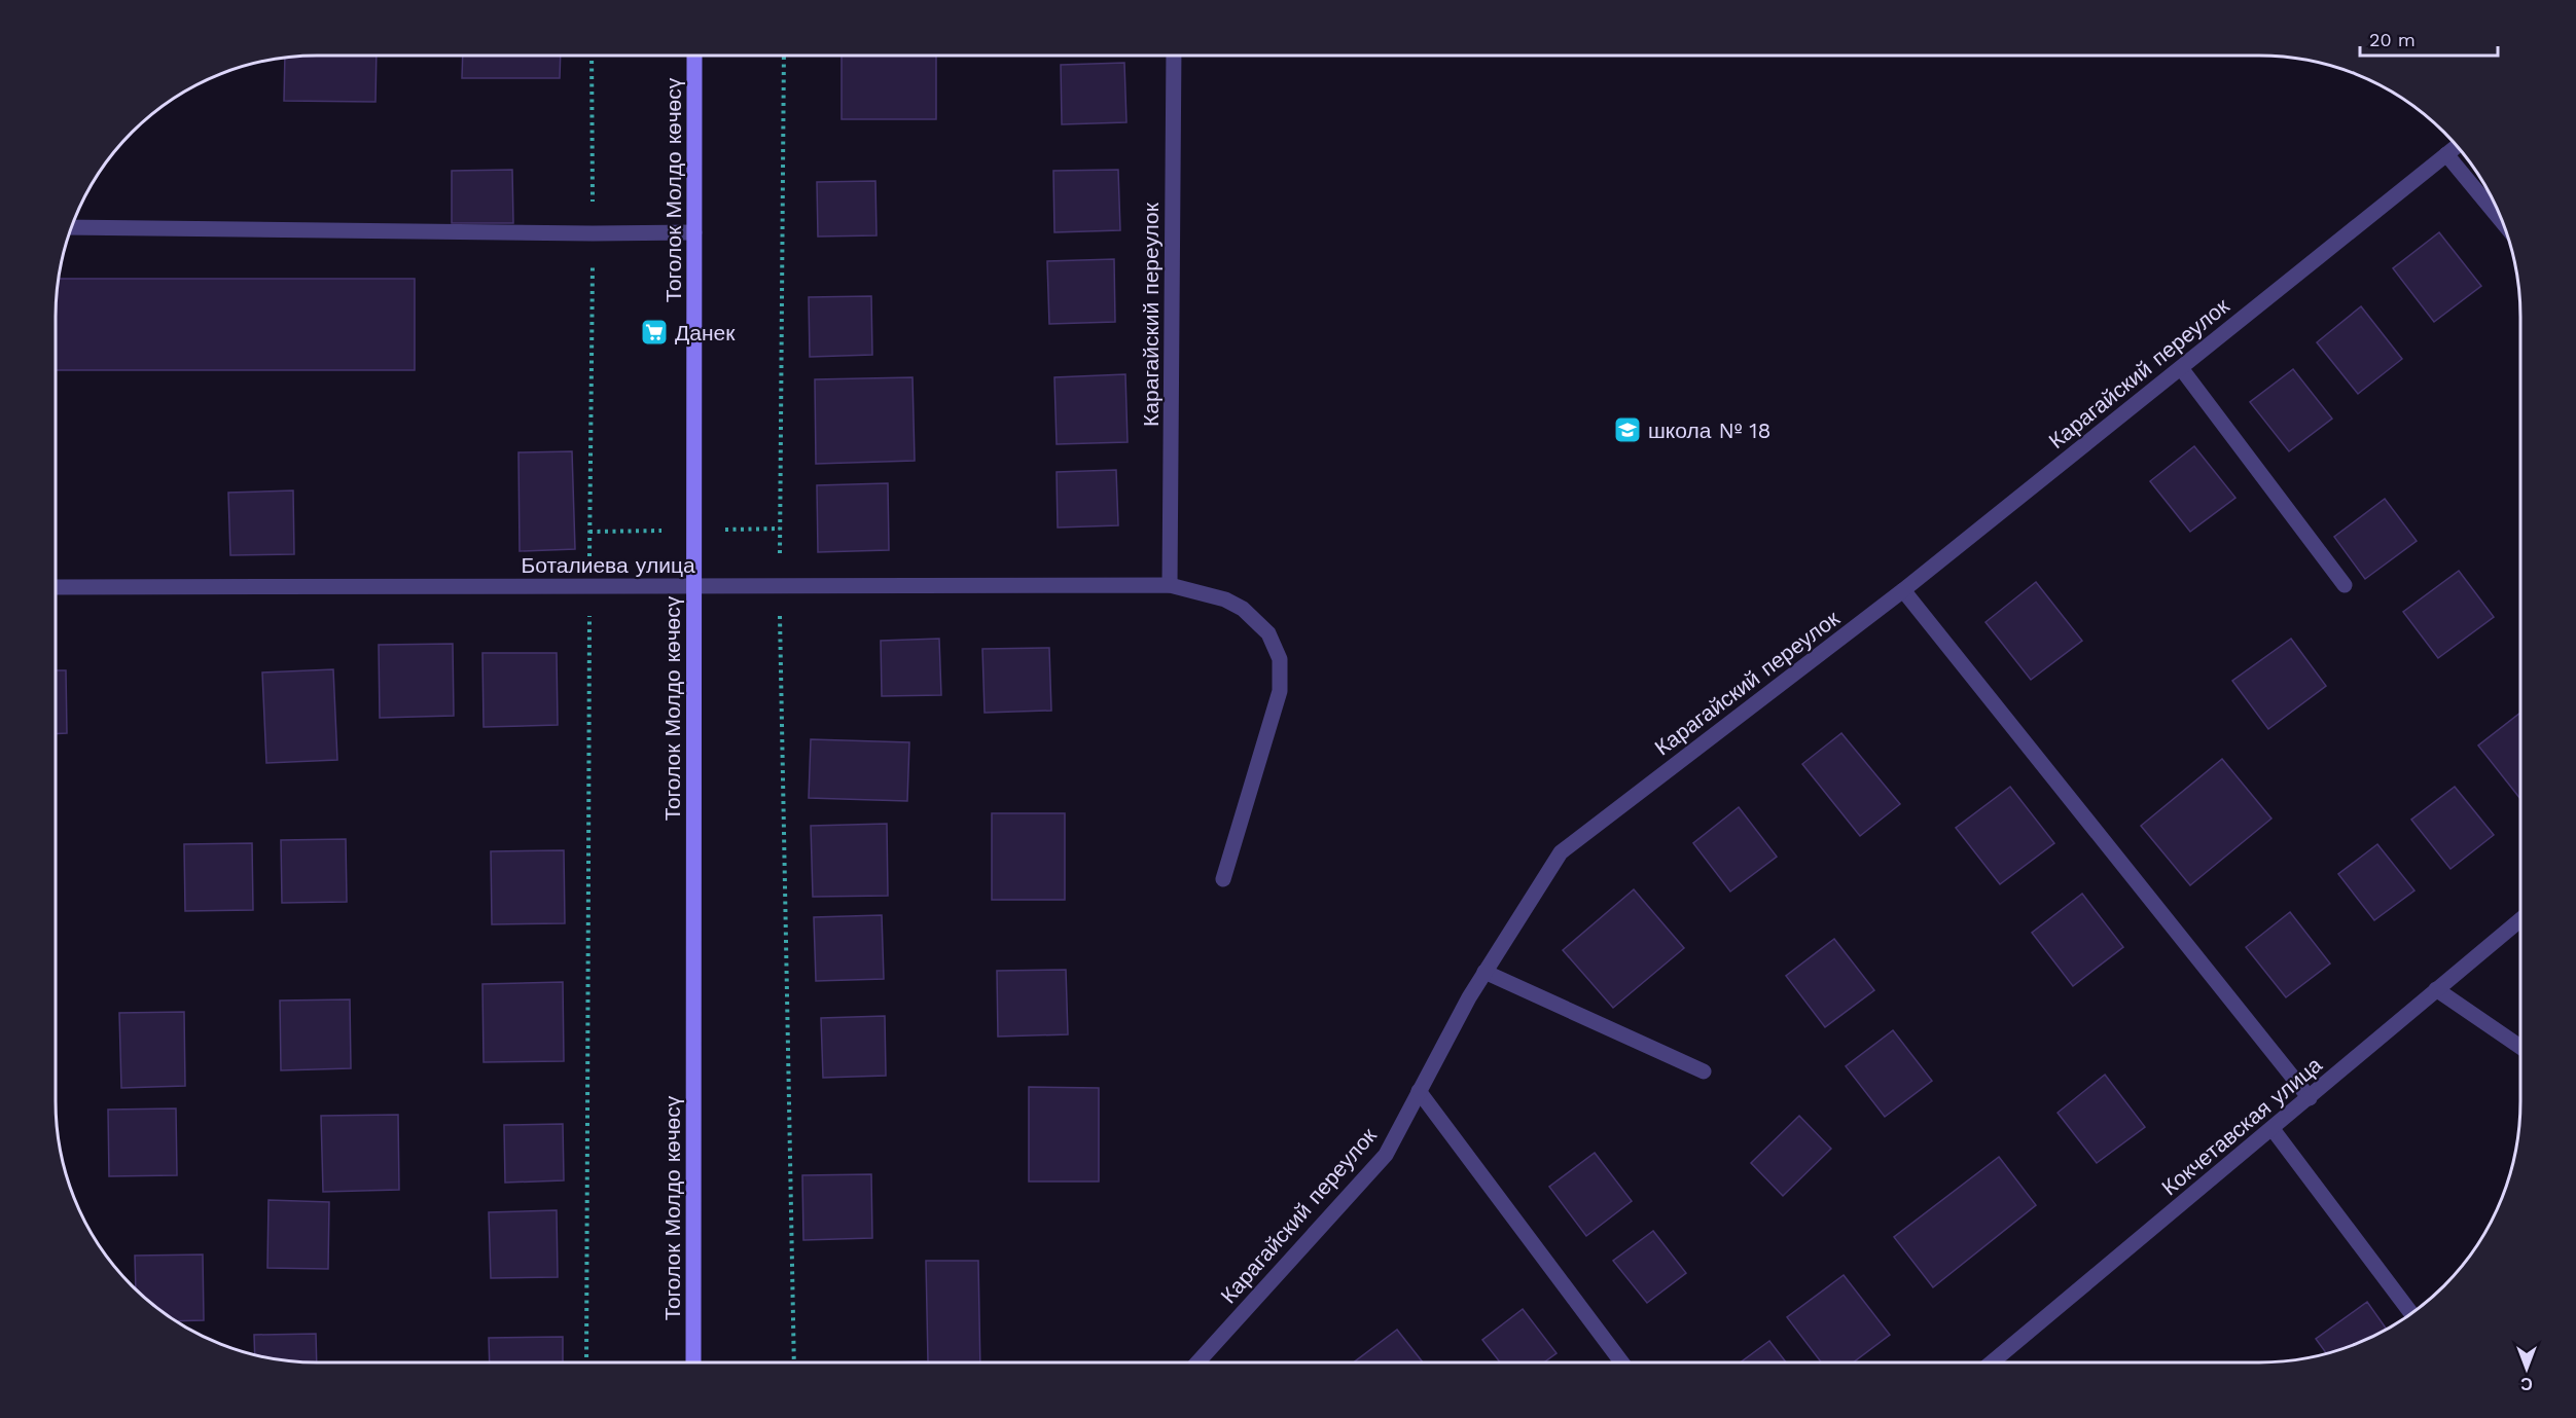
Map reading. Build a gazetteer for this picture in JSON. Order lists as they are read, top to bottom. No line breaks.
{"streets":{"main road":["Тоголок Молдо көчөсү"],"street":["Карагайский переулок","Боталиева улица","Кокчетавская улица"]},"crossings":[["Тоголок Молдо көчөсү","Боталиева улица"],["Карагайский переулок","Боталиева улица"]],"places":{"supermarket":["Данек"],"school or university":["школа № 18"]},"scale_bar":"20 m","north":"bottom"}
